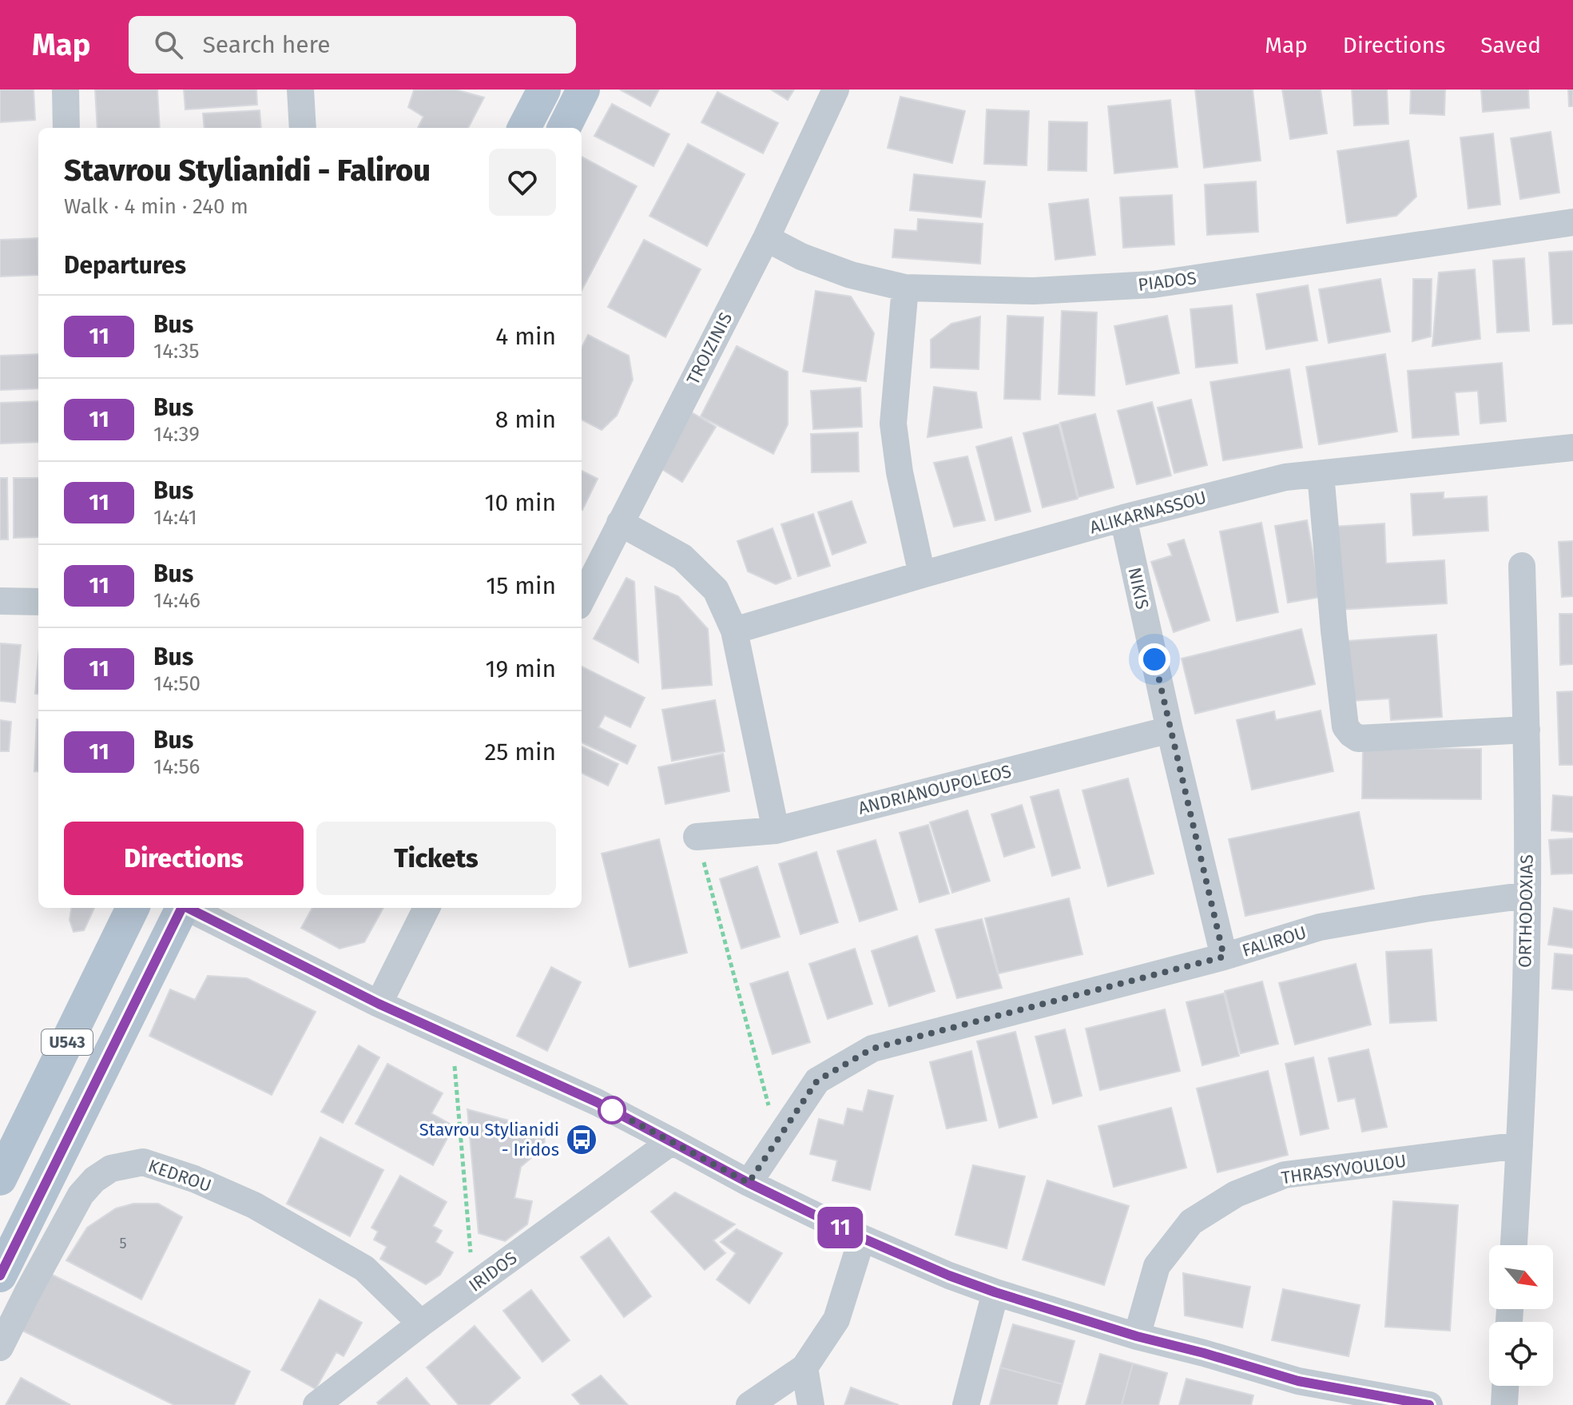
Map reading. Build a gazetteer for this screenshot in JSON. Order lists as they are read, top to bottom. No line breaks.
{"streets":{"main road":["U543"],"street":["PIADOS","TROIZINIS","ALIKARNASSOU","NIKIS","ANDRIANOUPOLEOS","ORTHODOXIAS","FALIROU","THRASYVOULOU","KEDROU","IRIDOS"]},"crossings":[["PIADOS","TROIZINIS"],["ALIKARNASSOU","NIKIS"],["NIKIS","ANDRIANOUPOLEOS"],["NIKIS","FALIROU"],["ORTHODOXIAS","FALIROU"],["ORTHODOXIAS","THRASYVOULOU"],["KEDROU","IRIDOS"]],"places":{"bus stop":["Stavrou Stylianidi - Iridos"]},"lines":["bus line 11"],"house_numbers":["5"],"north":"bottom right","page":{"header":"Map","search":"Search here","nav":["Map","Directions","Saved"],"on_map":"11","heading":[["Stavrou Stylianidi - Falirou","Walk · 4 min · 240 m"],"Departures"],"list":[{"mark":"11","name":"Bus","note":"14:35","value":"4 min"},{"mark":"11","name":"Bus","note":"14:39","value":"8 min"},{"mark":"11","name":"Bus","note":"14:41","value":"10 min"},{"mark":"11","name":"Bus","note":"14:46","value":"15 min"},{"mark":"11","name":"Bus","note":"14:50","value":"19 min"},{"mark":"11","name":"Bus","note":"14:56","value":"25 min"}],"buttons":["Directions","Tickets"]}}
